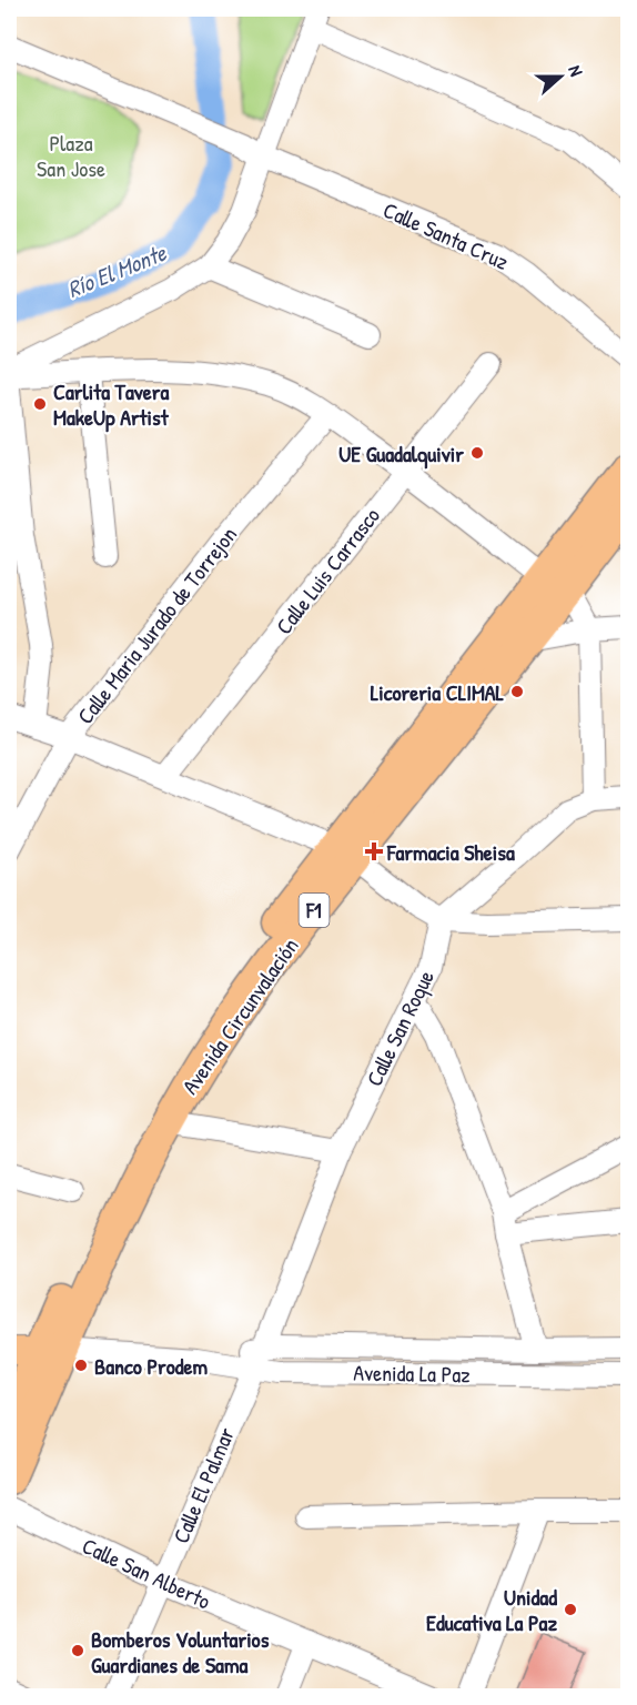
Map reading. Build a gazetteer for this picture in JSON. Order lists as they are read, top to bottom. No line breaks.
{"streets":{"highway":["F1","Avenida Circunvalación"],"main road":["Avenida La Paz"],"street":["Calle Santa Cruz","Calle Luis Carrasco","Calle Maria Jurado de Torrejon","Calle San Roque","Calle El Palmar","Calle San Alberto"]},"crossings":[["Avenida Circunvalación","Avenida La Paz"],["Calle San Roque","Avenida La Paz"],["Calle San Roque","Calle El Palmar"],["Avenida La Paz","Calle El Palmar"],["Calle El Palmar","Calle San Alberto"]],"water":["Río El Monte"],"parks":["Plaza San Jose"],"places":{"other":["Carlita Tavera MakeUp Artist","UE Guadalquivir","Licoreria CLIMAL","Banco Prodem","Unidad Educativa La Paz","Bomberos Voluntarios Guardianes de Sama"],"health":["Farmacia Sheisa"]},"north":"right"}
